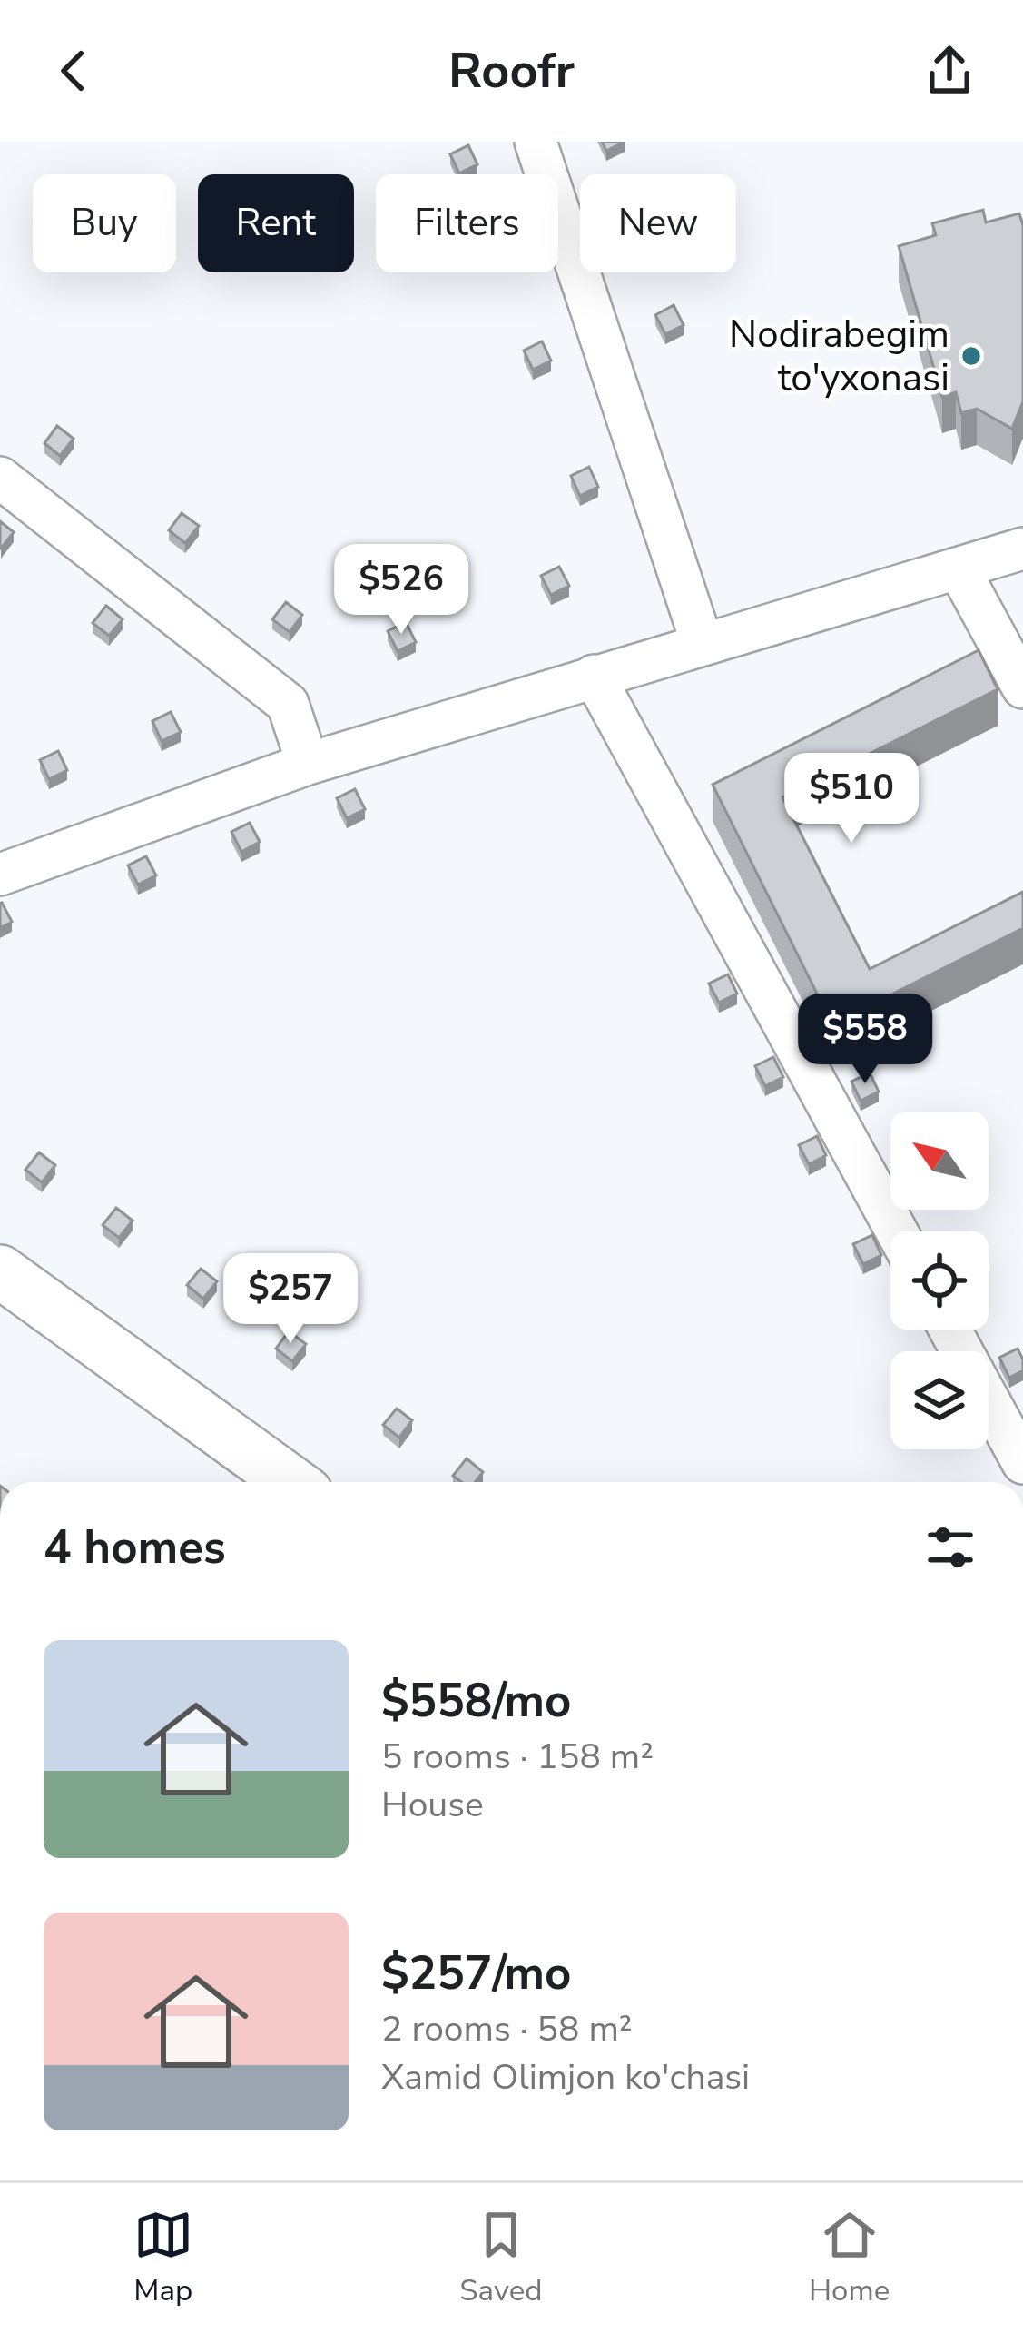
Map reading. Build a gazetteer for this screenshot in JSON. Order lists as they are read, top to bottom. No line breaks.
{"places":["Nodirabegim to'yxonasi"],"north":"top left","page":{"header":"Roofr","chip":["Buy","Rent","Filters","New"],"price":["$526","$510","$558","$257"],"heading":"4 homes","list":[{"name":"$558/mo","note":"5 rooms · 158 m² · House"},{"name":"$257/mo","note":"2 rooms · 58 m² · Xamid Olimjon ko'chasi"}],"tabs":["Map","Saved","Home"]}}
